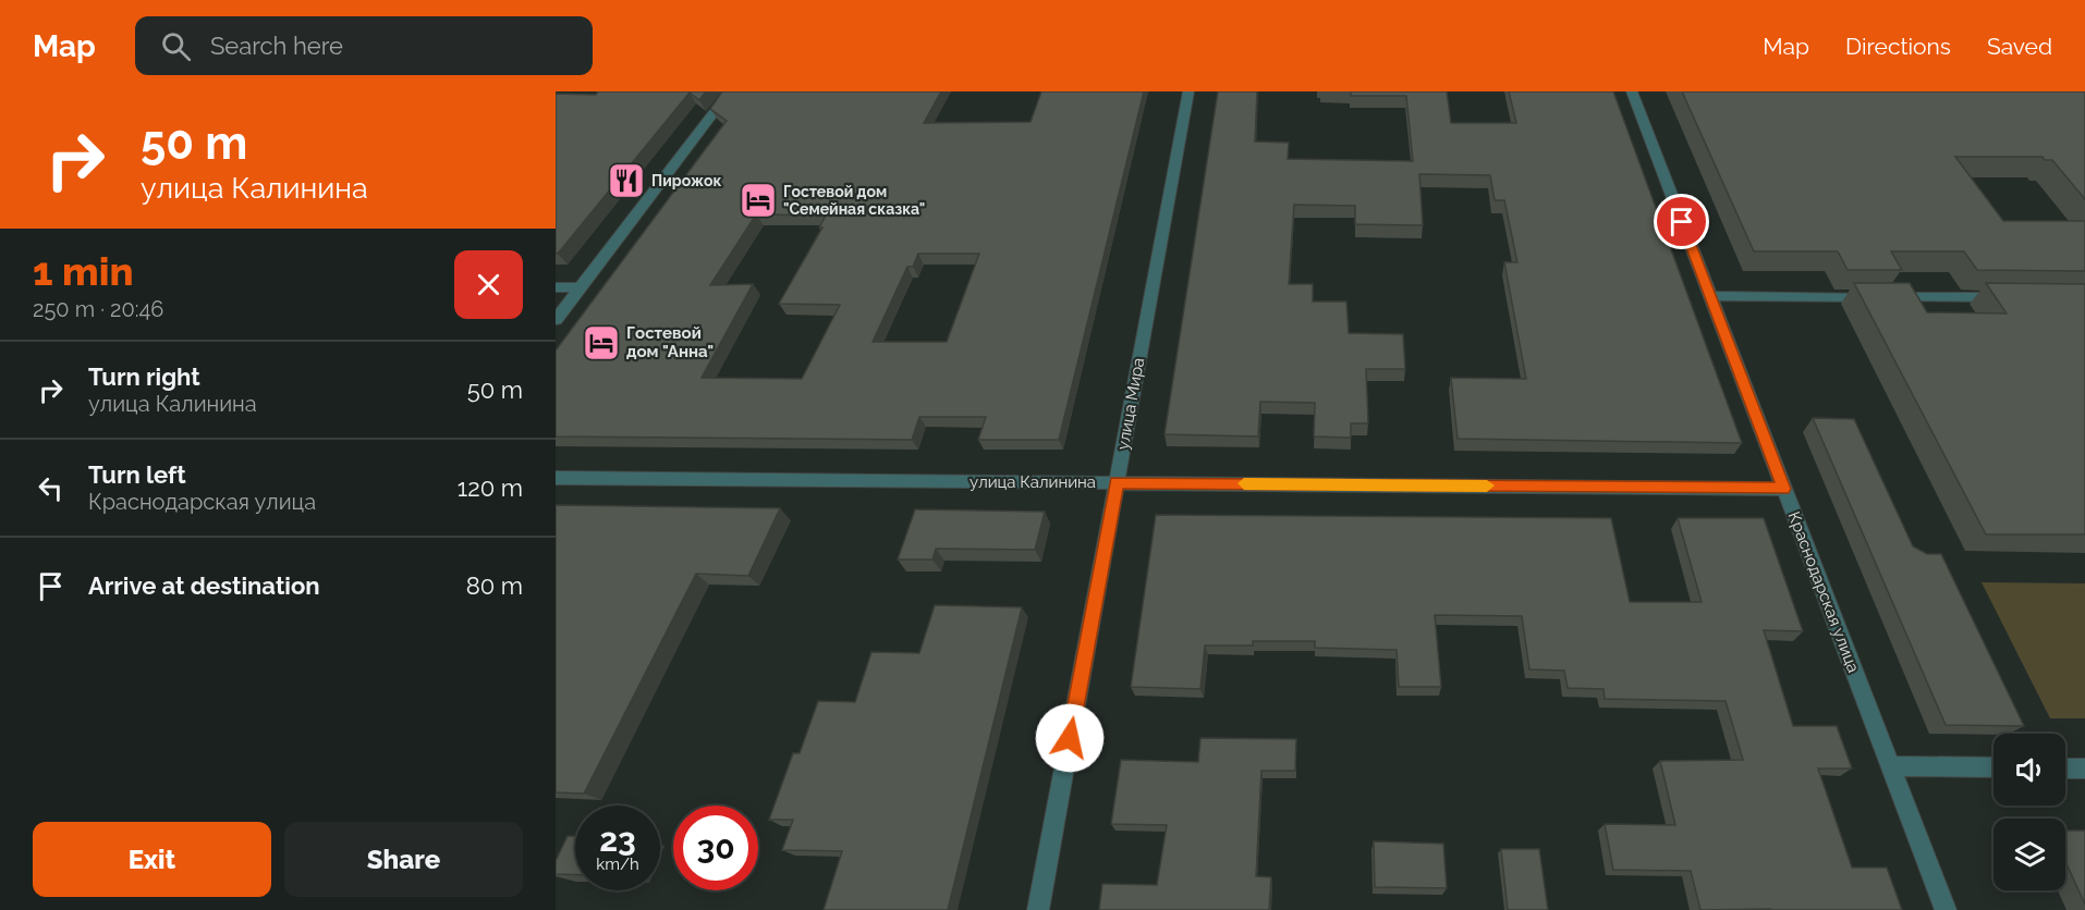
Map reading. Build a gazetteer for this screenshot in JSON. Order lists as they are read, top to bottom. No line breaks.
{"streets":{"street":["улица Мира","улица Калинина","Краснодарская улица"]},"crossings":[["улица Мира","улица Калинина"],["улица Калинина","Краснодарская улица"]],"places":{"restaurant":["Пирожок"],"hotel":["Гостевой дом \"Семейная сказка\"","Гостевой дом \"Анна\""]},"page":{"header":"Map","search":"Search here","nav":["Map","Directions","Saved"],"turn":["50 m","улица Калинина"],"heading":["1 min","250 m · 20:46"],"list":[{"name":"Turn right","note":"улица Калинина","value":"50 m"},{"name":"Turn left","note":"Краснодарская улица","value":"120 m"},{"name":"Arrive at destination","value":"80 m"}],"speed":"23 km/h","limit":"30","buttons":["Exit","Share"]}}
